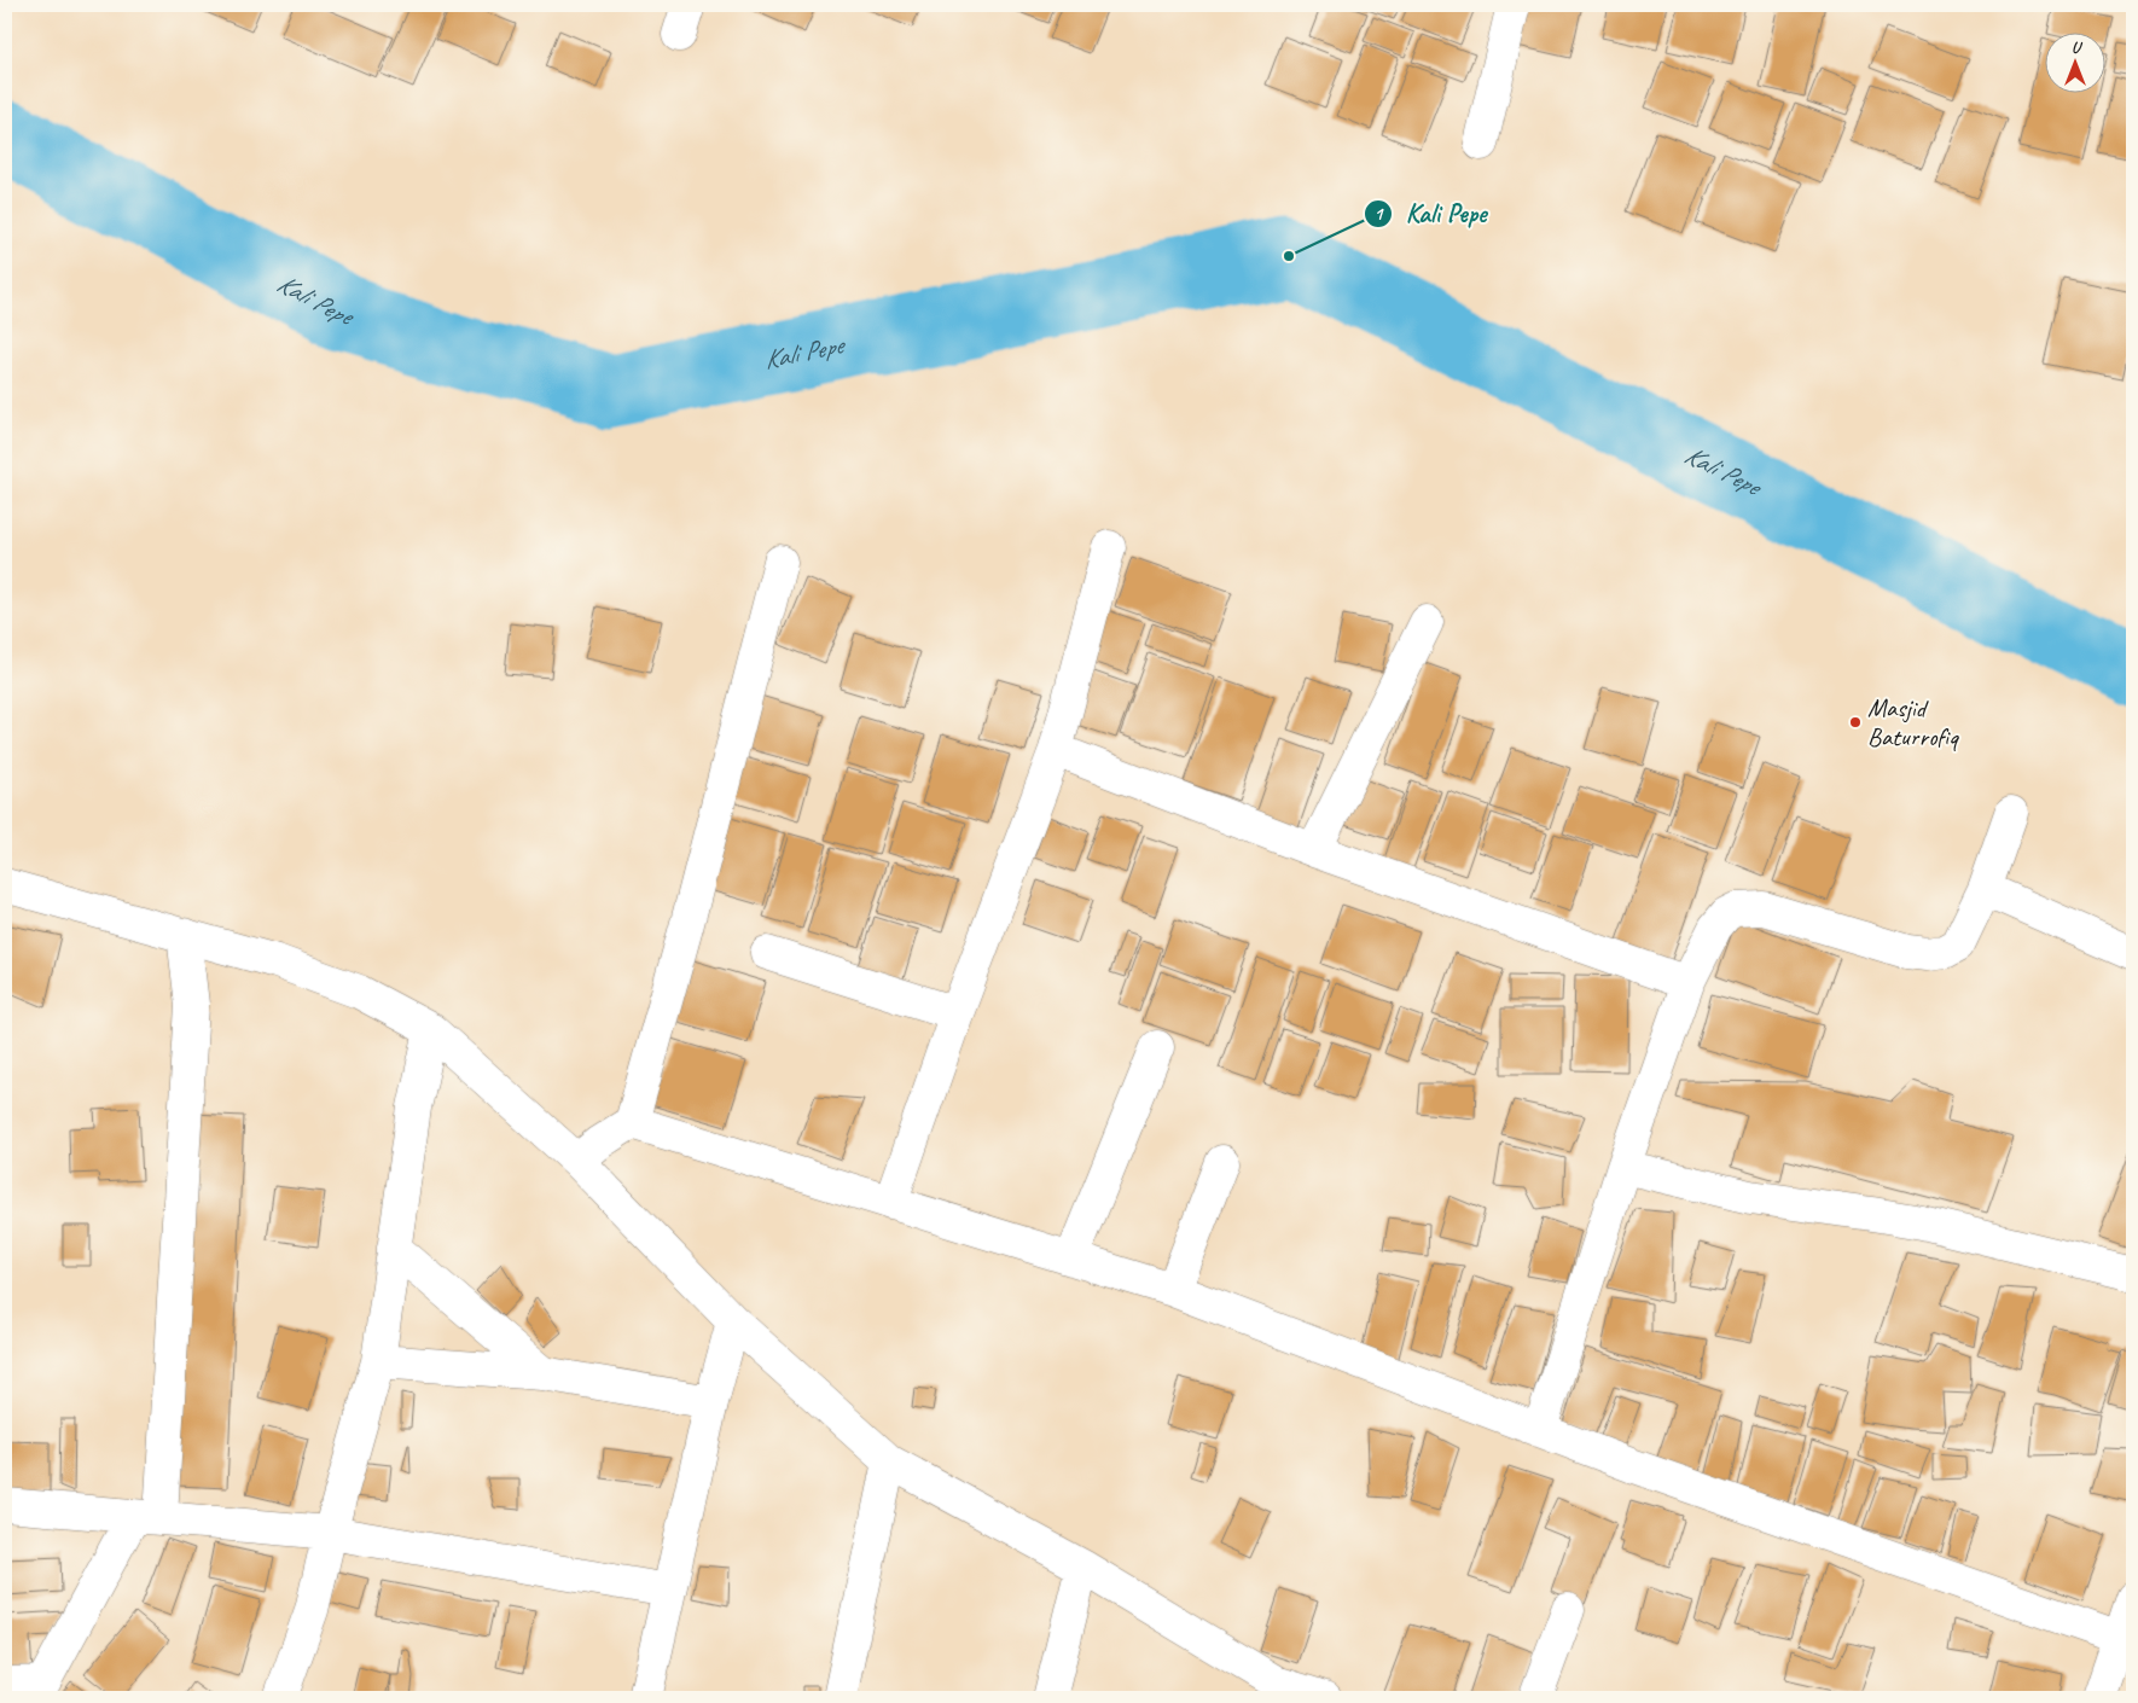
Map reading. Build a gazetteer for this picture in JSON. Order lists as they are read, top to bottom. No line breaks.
{"water":["Kali Pepe"],"places":["Kali Pepe","Masjid Baturrofiq"],"north":"top"}
